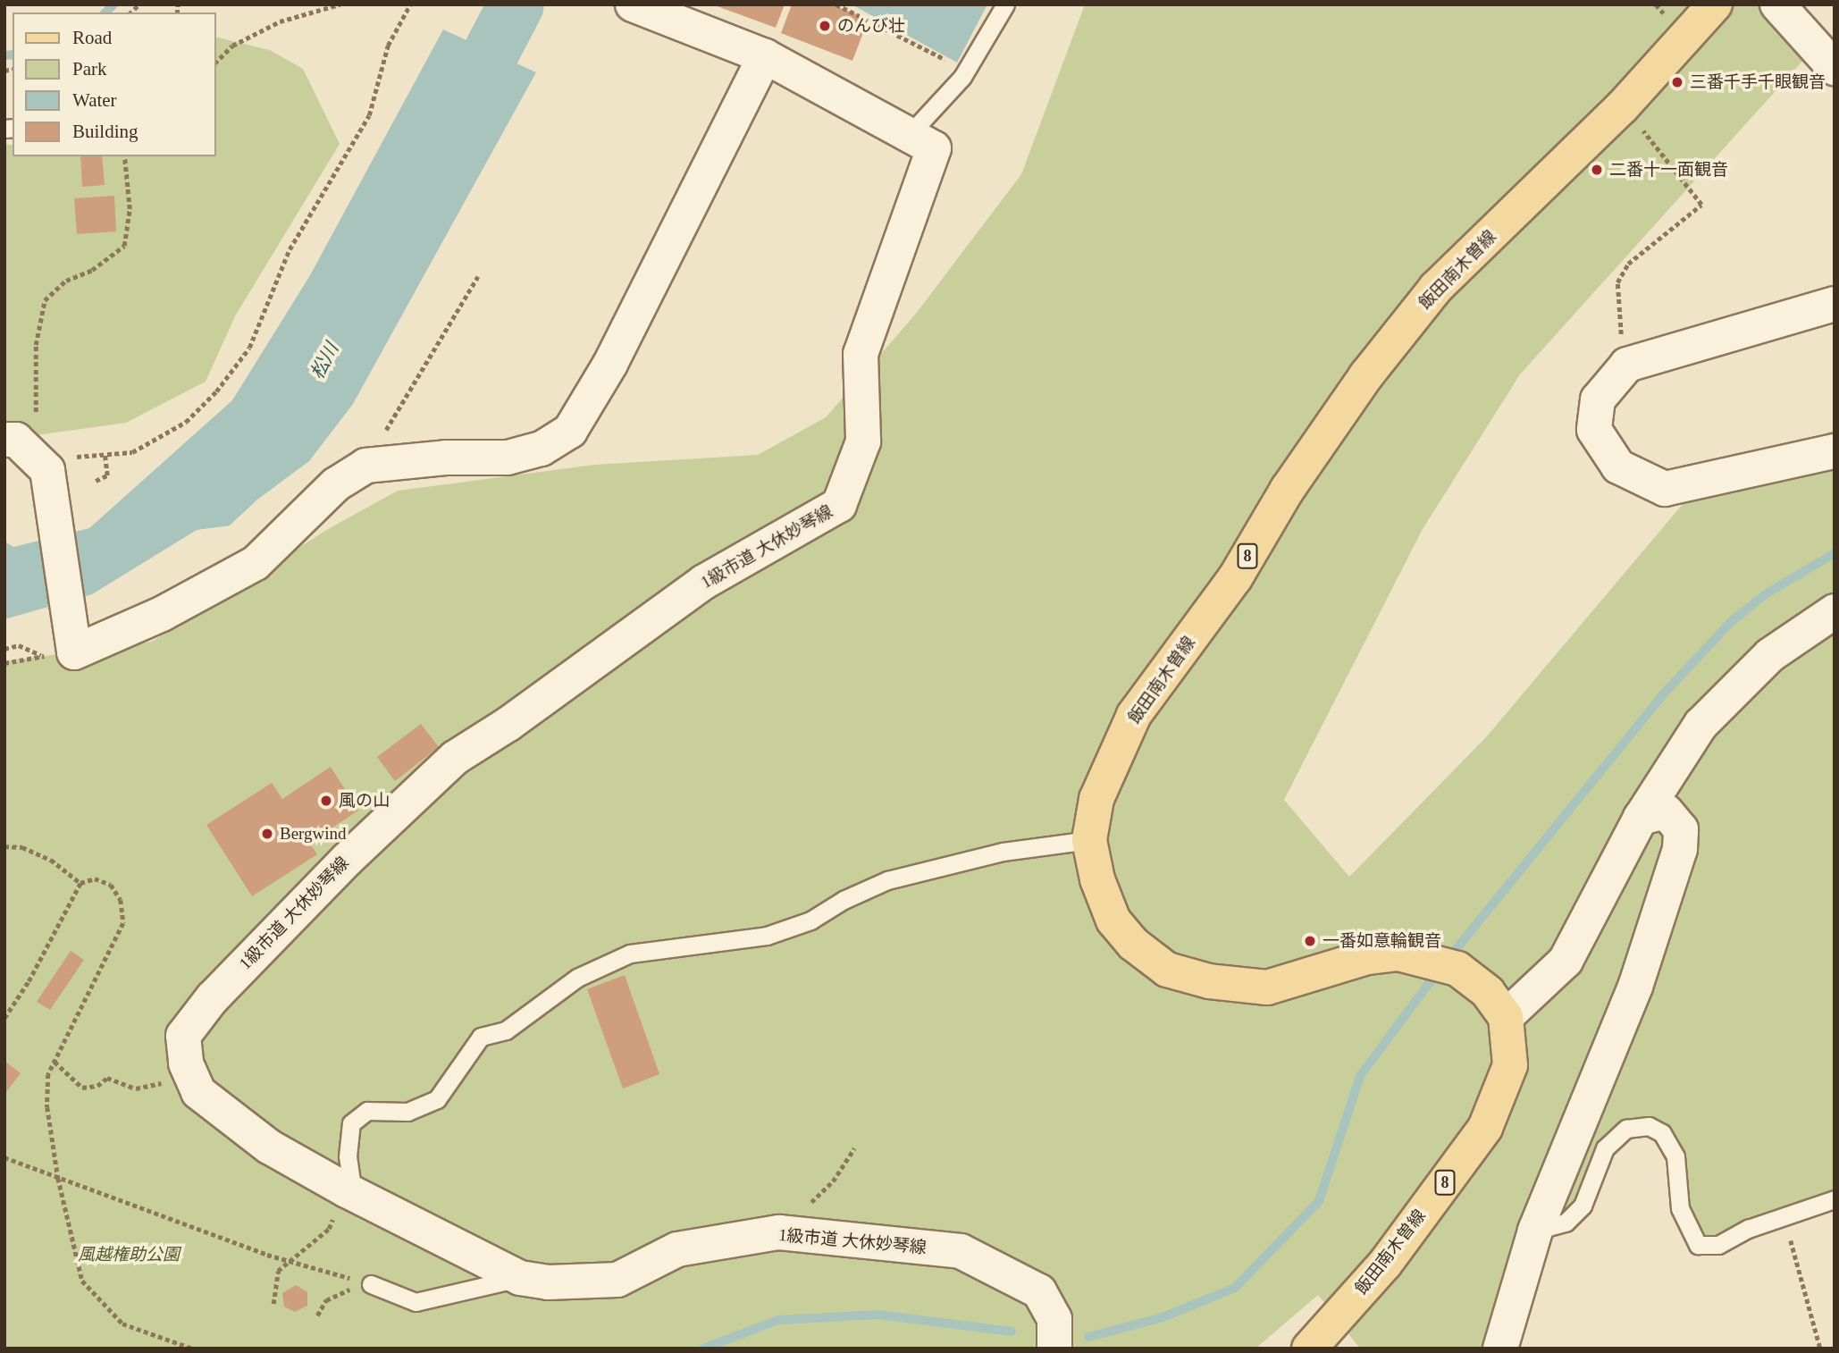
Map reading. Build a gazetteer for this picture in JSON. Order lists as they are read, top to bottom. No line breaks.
{"streets":{"main road":["飯田南木曽線","8"],"street":["1級市道 大休妙琴線"]},"water":["松川"],"parks":["風越権助公園"],"places":["のんび壮","三番千手千眼観音","二番十一面観音","風の山","Bergwind","一番如意輪観音"],"legend":["Road","Park","Water","Building"]}
